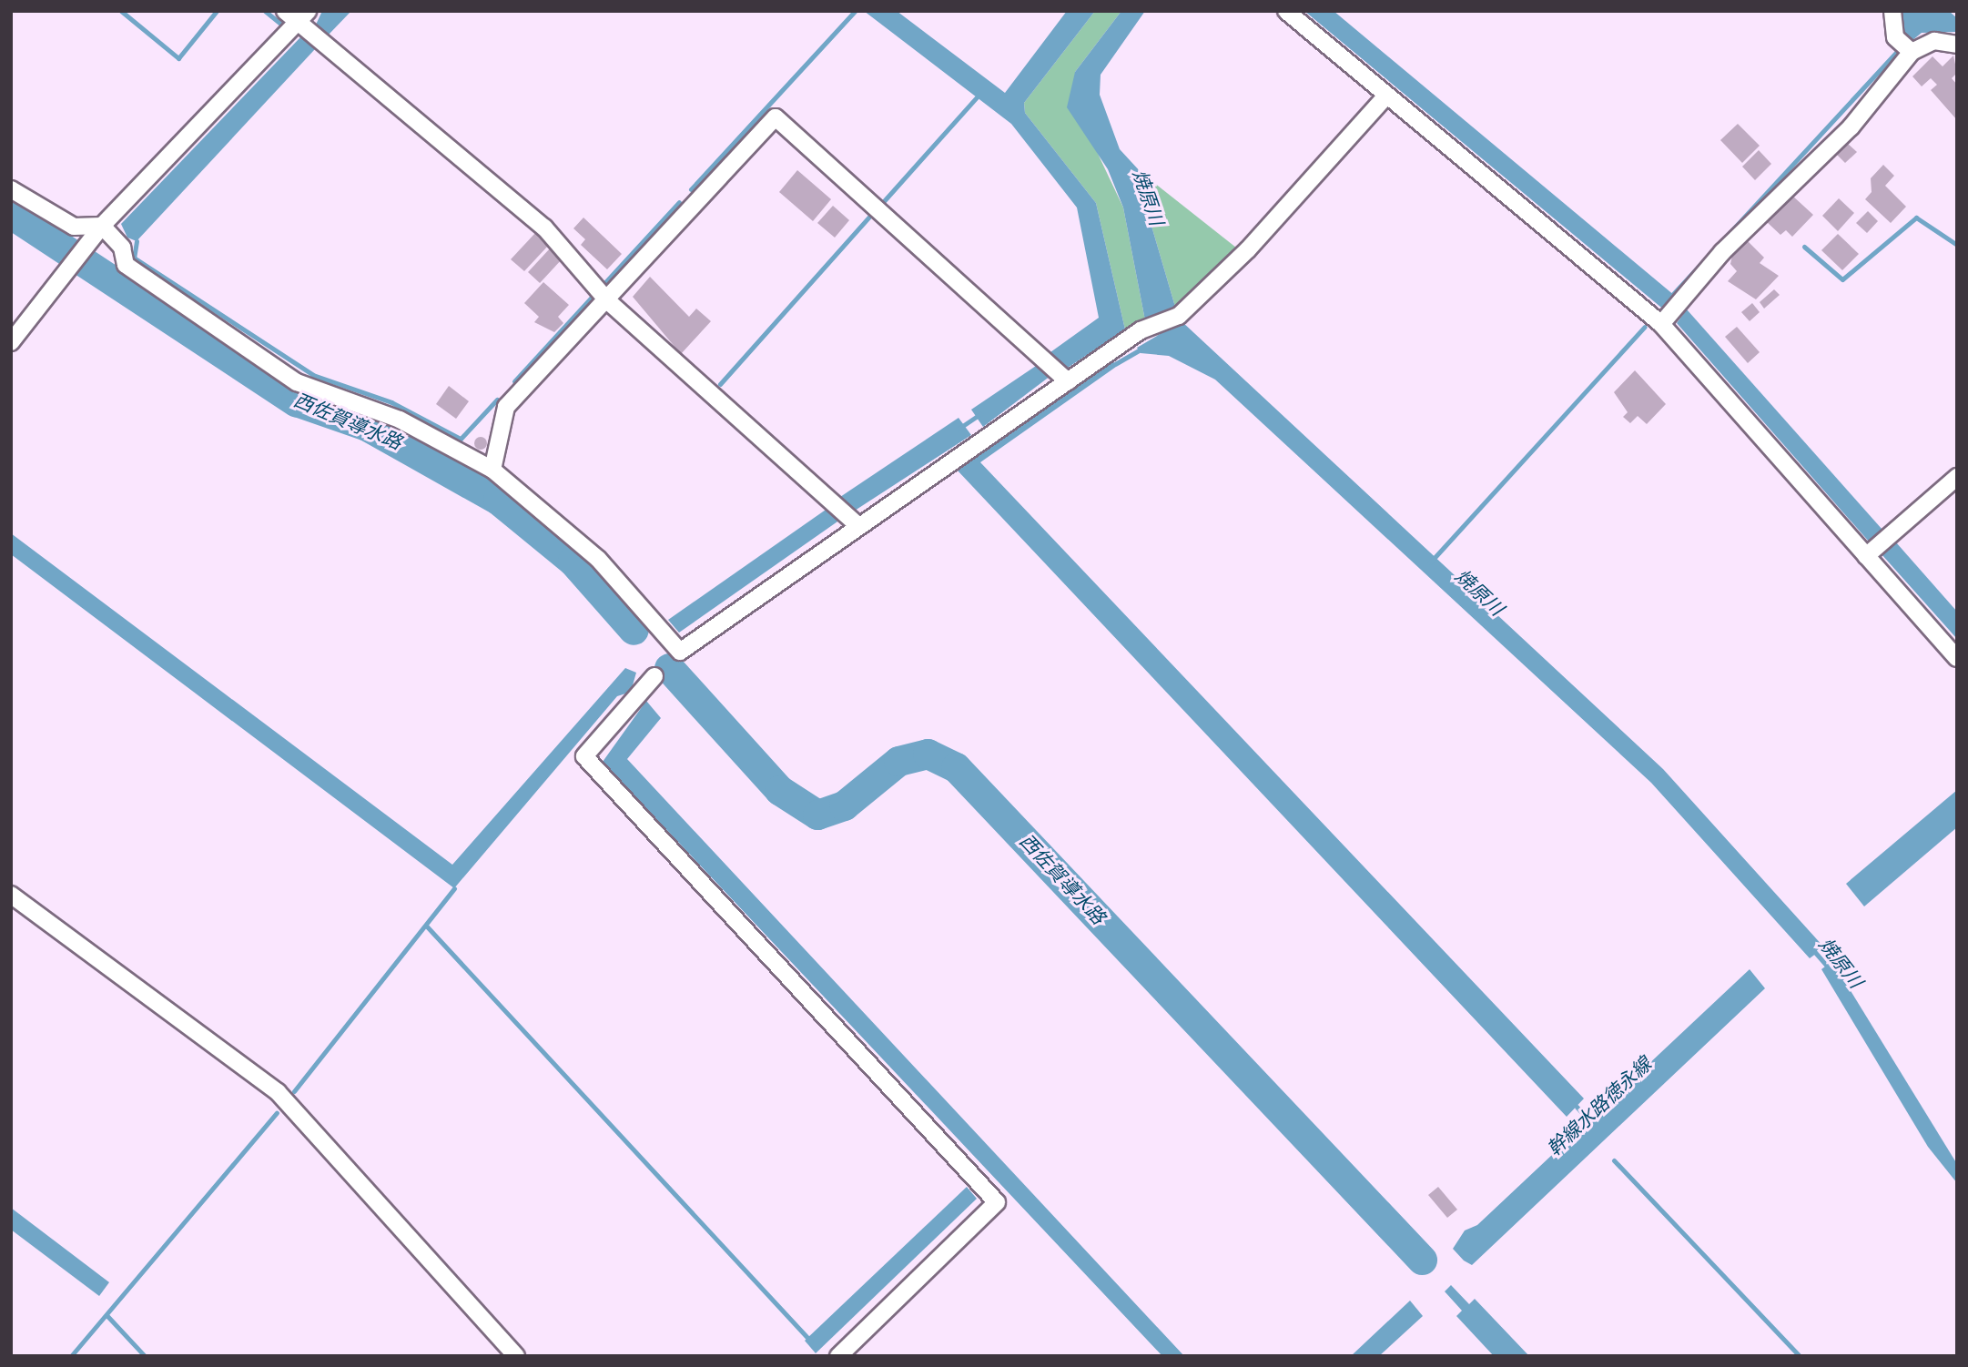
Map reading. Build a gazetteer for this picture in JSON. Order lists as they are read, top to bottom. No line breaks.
{"water":["焼原川","西佐賀導水路","幹線水路徳永線"]}
